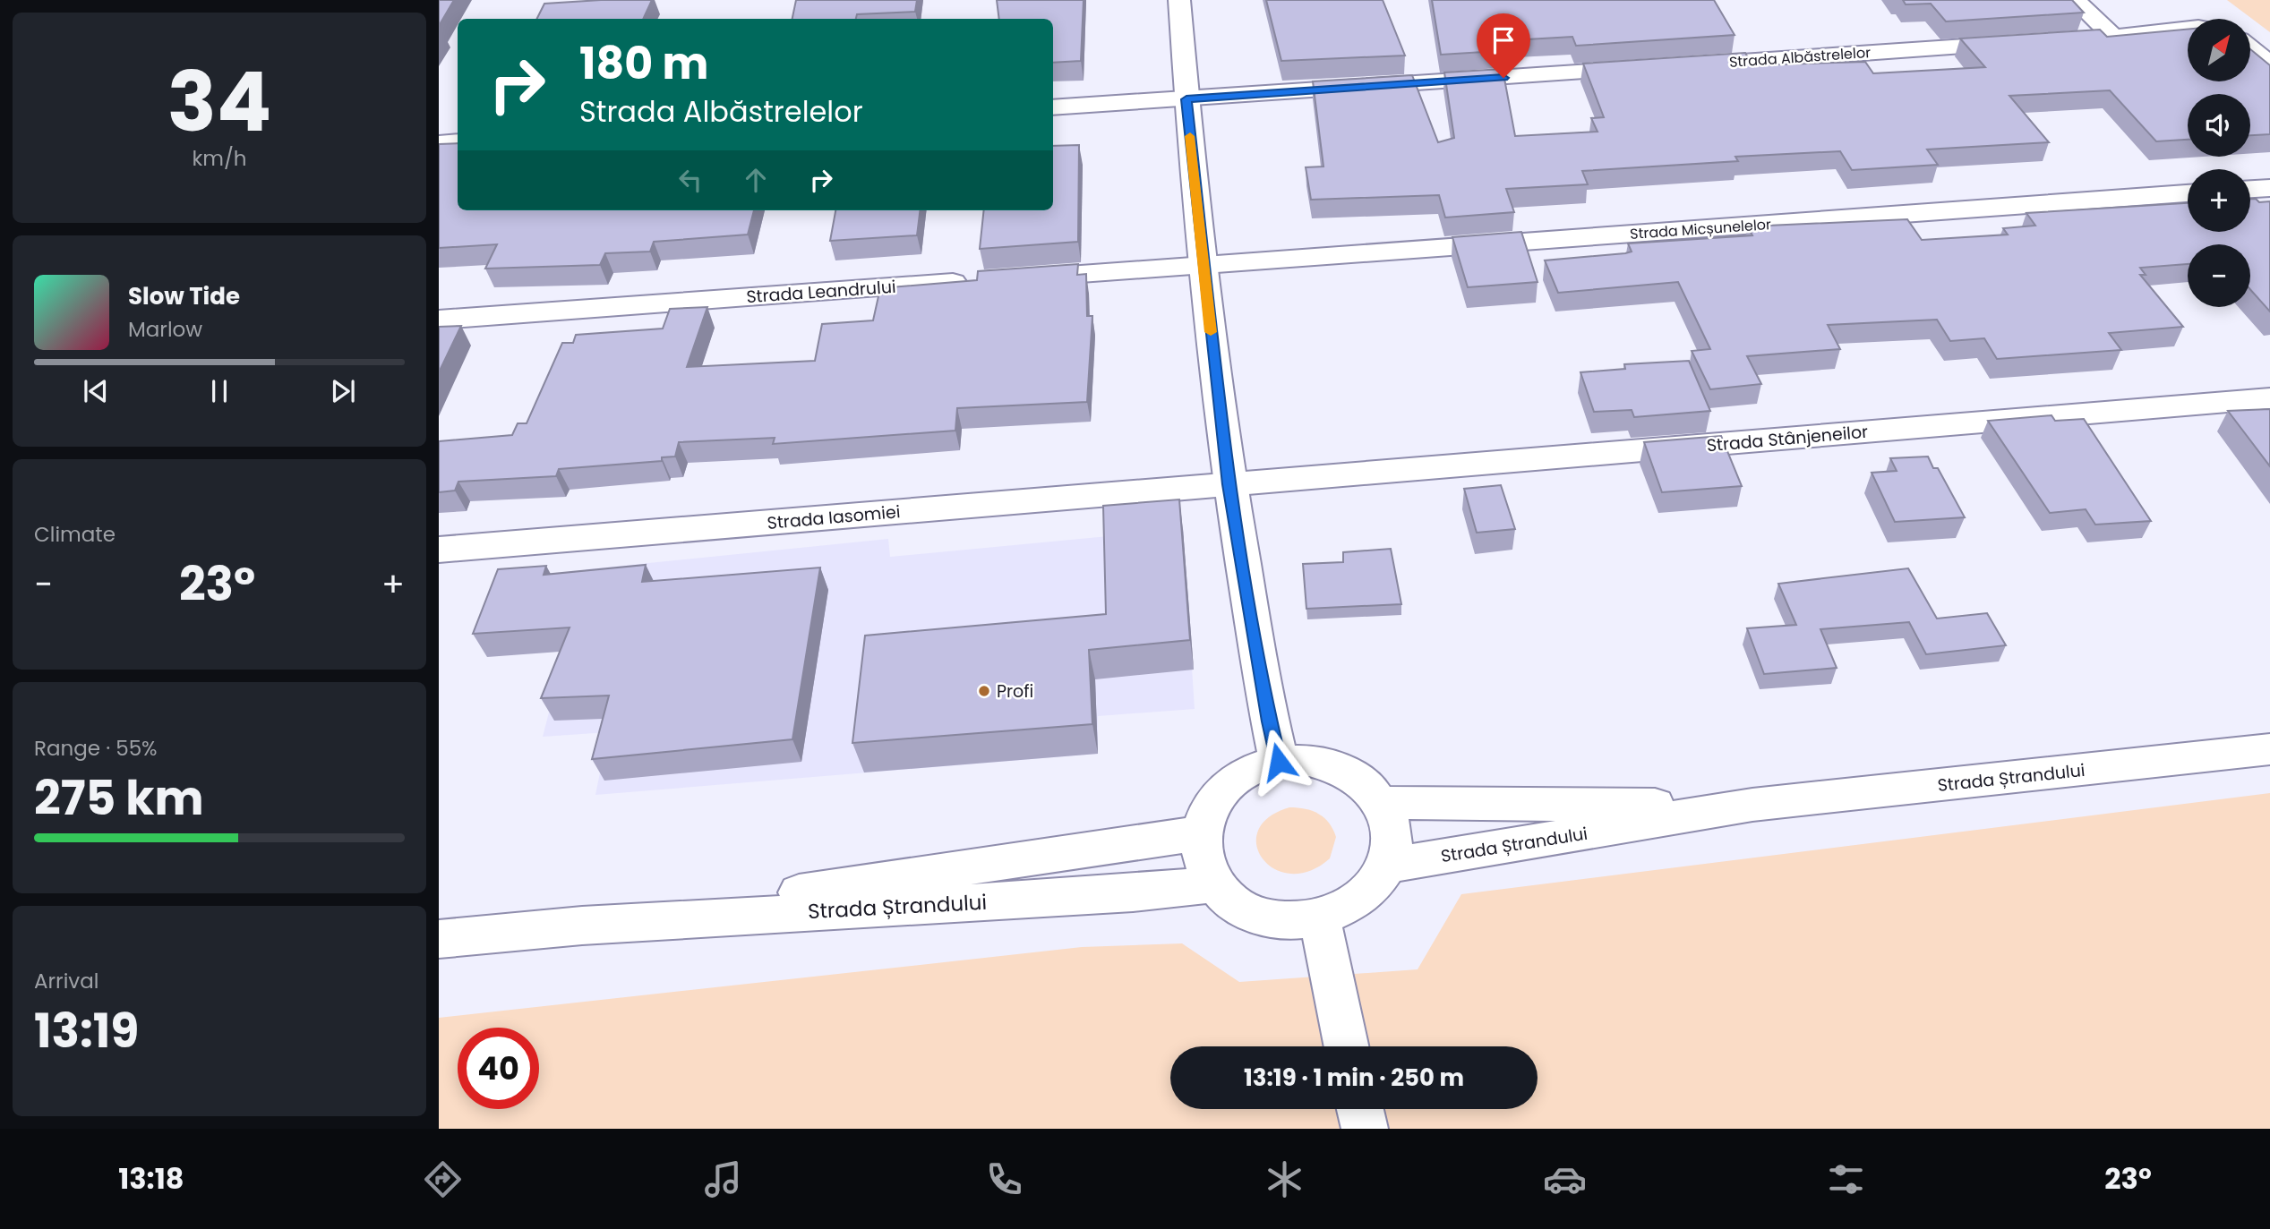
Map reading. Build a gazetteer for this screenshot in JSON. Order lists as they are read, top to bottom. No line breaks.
{"streets":{"street":["Strada Albăstrelelor","Strada Micșunelelor","Strada Leandrului","Strada Stânjeneilor","Strada Iasomiei","Strada Ștrandului"]},"crossings":[["Strada Micșunelelor","Strada Leandrului"],["Strada Stânjeneilor","Strada Iasomiei"]],"places":["Profi"],"north":"top right","page":{"tile":[["34","km/h"],"Climate",["Range · 55%","275 km"],["Arrival","13:19"]],"map_buttons":["+","−"],"turn":["180 m","Strada Albăstrelelor"],"song":["Slow Tide","Marlow"],"heat":["−","23°","+"],"limit":"40","trip":"13:19 · 1 min · 250 m","tabs":["13:18","23°"]}}
